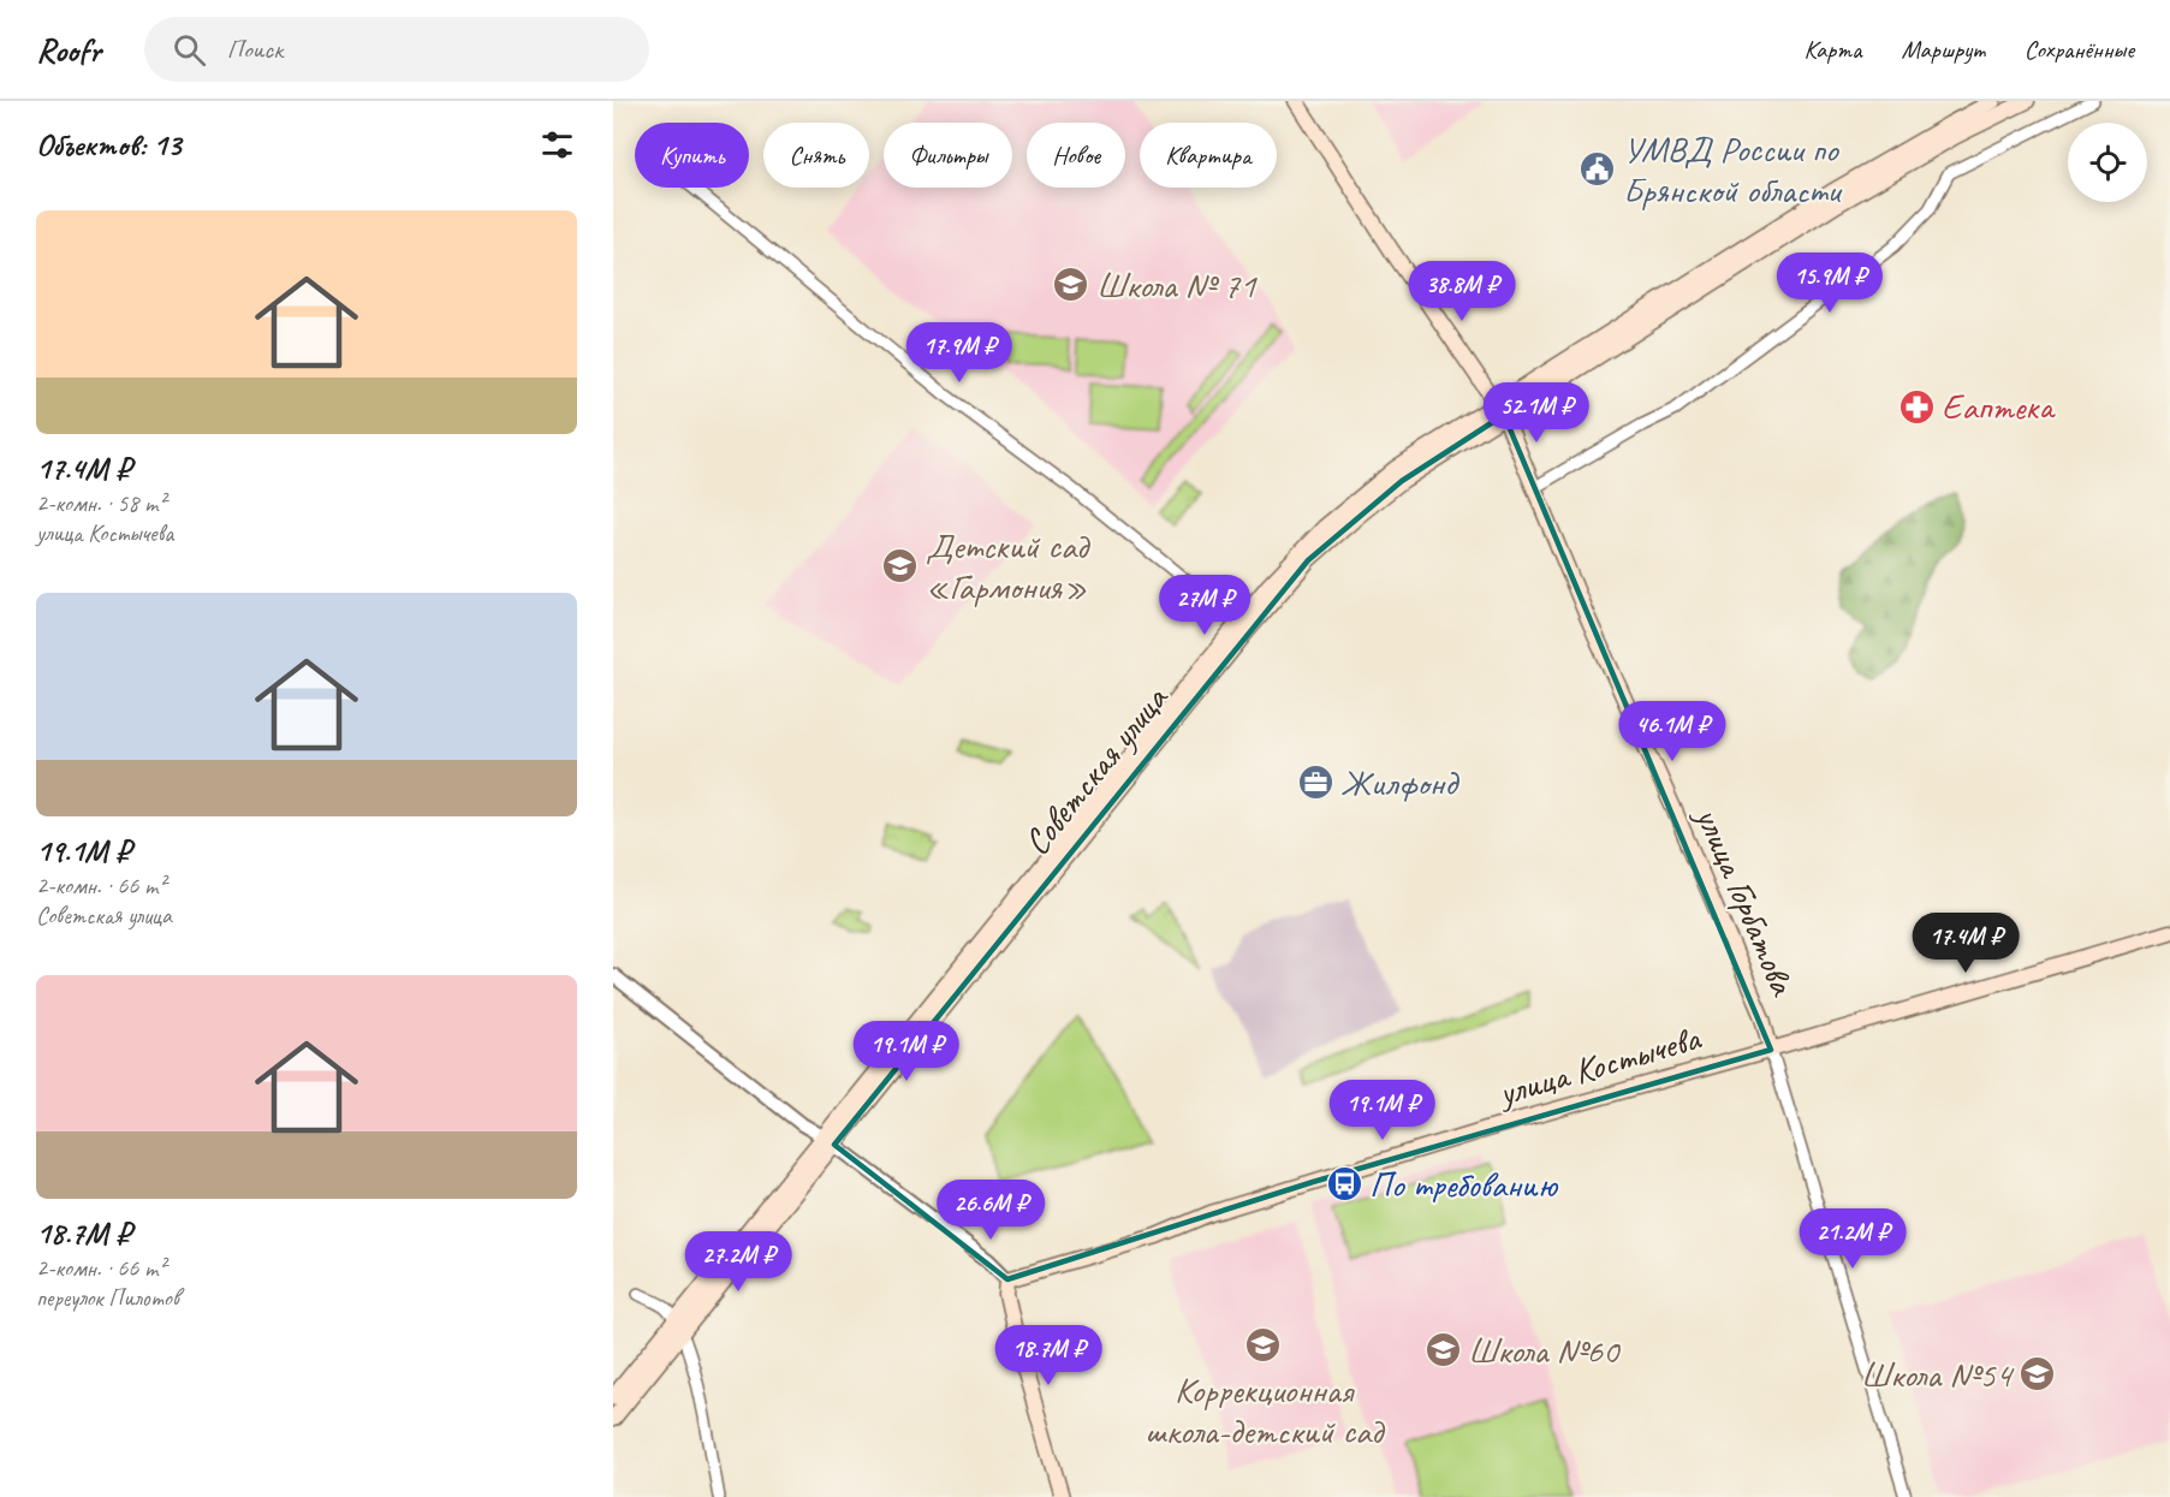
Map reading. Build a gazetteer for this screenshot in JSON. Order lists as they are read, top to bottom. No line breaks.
{"streets":{"main road":["Советская улица","улица Горбатова","улица Костычева"]},"crossings":[["Советская улица","улица Горбатова"],["улица Горбатова","улица Костычева"]],"places":{"public building":["УМВД России по Брянской области"],"school or university":["Школа № 71","Детский сад «Гармония»","Коррекционная школа-детский сад","Школа №60","Школа №54"],"pharmacy":["Еаптека"],"office":["Жилфонд"],"bus stop":["По требованию"]},"page":{"header":"Roofr","search":"Поиск","nav":["Карта","Маршрут","Сохранённые"],"heading":"Объектов: 13","chip":["Купить","Снять","Фильтры","Новое","Квартира"],"list":[{"name":"17.4M ₽","note":"2-комн. · 58 m² · улица Костычева"},{"name":"19.1M ₽","note":"2-комн. · 66 m² · Советская улица"},{"name":"18.7M ₽","note":"2-комн. · 66 m² · переулок Пилотов"}],"price":["15.9M ₽","38.8M ₽","17.9M ₽","52.1M ₽","27M ₽","46.1M ₽","17.4M ₽","19.1M ₽","19.1M ₽","26.6M ₽","21.2M ₽","27.2M ₽","18.7M ₽"]}}
